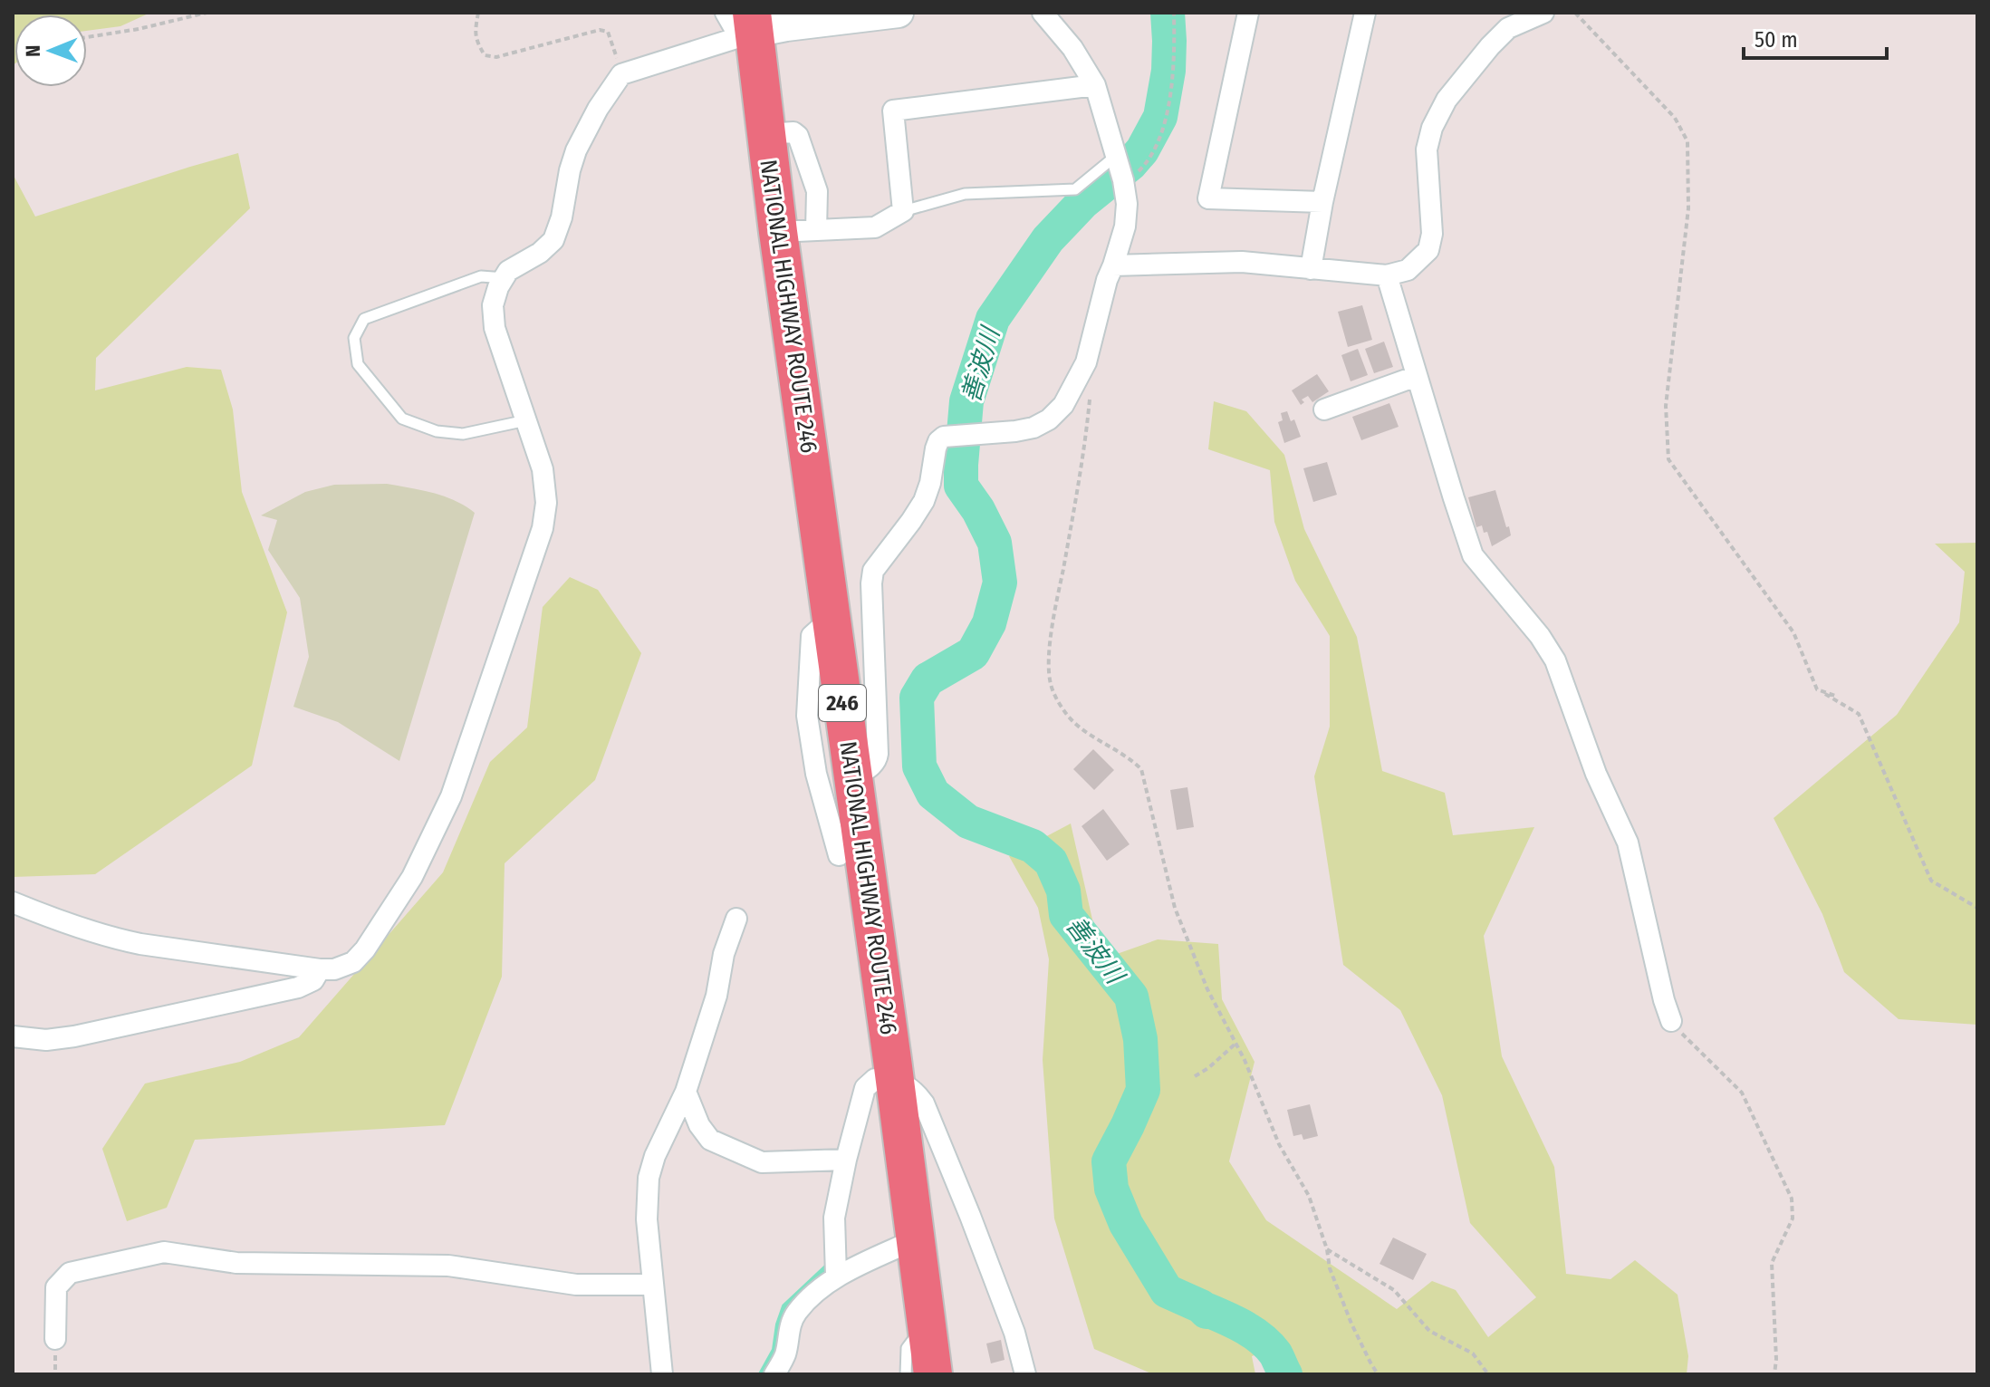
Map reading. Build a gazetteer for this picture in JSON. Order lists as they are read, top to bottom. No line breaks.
{"streets":{"highway":["NATIONAL HIGHWAY ROUTE 246","246"]},"water":["善波川"],"scale_bar":"50 m","north":"left"}
